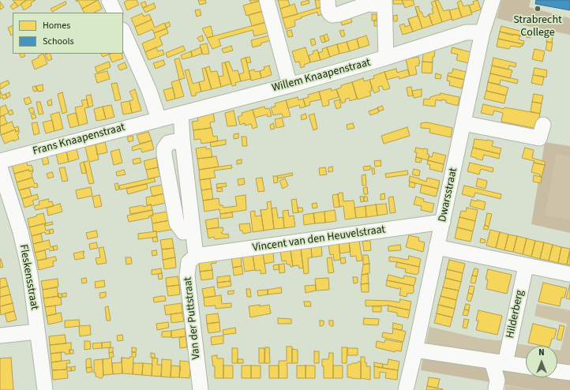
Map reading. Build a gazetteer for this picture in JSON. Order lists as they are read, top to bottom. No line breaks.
{"streets":{"street":["Willem Knaapenstraat","Frans Knaapenstraat","Dwarsstraat","Vincent van den Heuvelstraat","Fleskensstraat","Hilderberg","Van der Puttstraat"]},"crossings":[["Willem Knaapenstraat","Frans Knaapenstraat"],["Willem Knaapenstraat","Dwarsstraat"],["Dwarsstraat","Vincent van den Heuvelstraat"],["Vincent van den Heuvelstraat","Van der Puttstraat"]],"places":["Strabrecht College"],"legend":["Homes","Schools"],"north":"top"}
